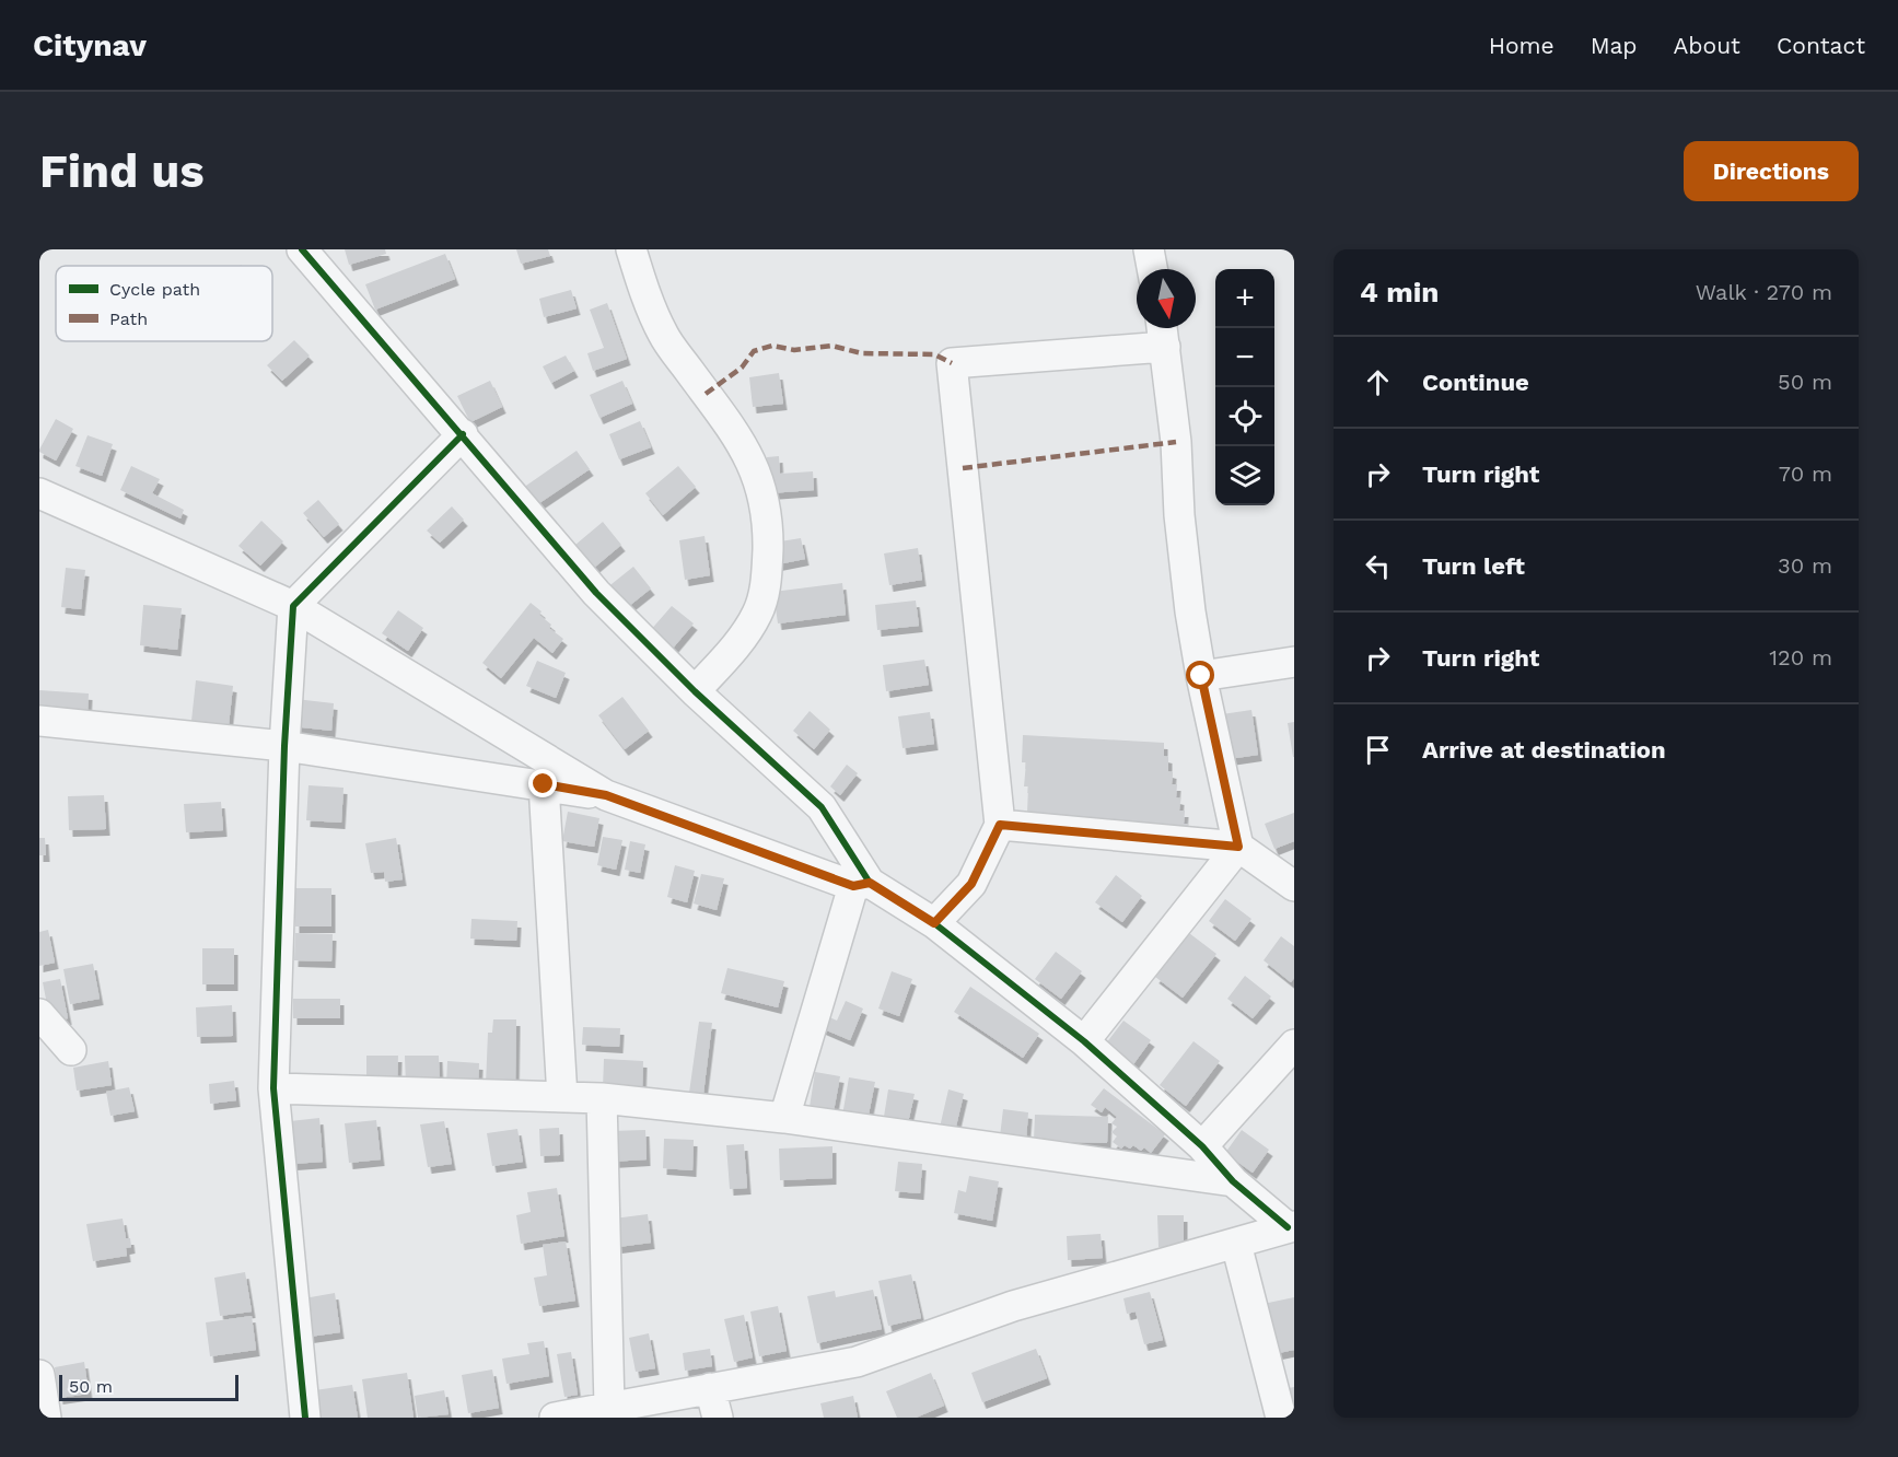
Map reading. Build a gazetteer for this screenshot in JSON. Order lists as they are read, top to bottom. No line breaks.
{"legend":["Cycle path","Path"],"scale_bar":"50 m","north":"bottom","page":{"header":"Citynav","nav":["Home","Map","About","Contact"],"buttons":"Directions","title":"Find us","heading":["4 min","Walk · 270 m"],"map_buttons":["+","−"],"list":[["Continue","50 m"],["Turn right","70 m"],["Turn left","30 m"],["Turn right","120 m"],"Arrive at destination"],"scale":"50 m"}}
